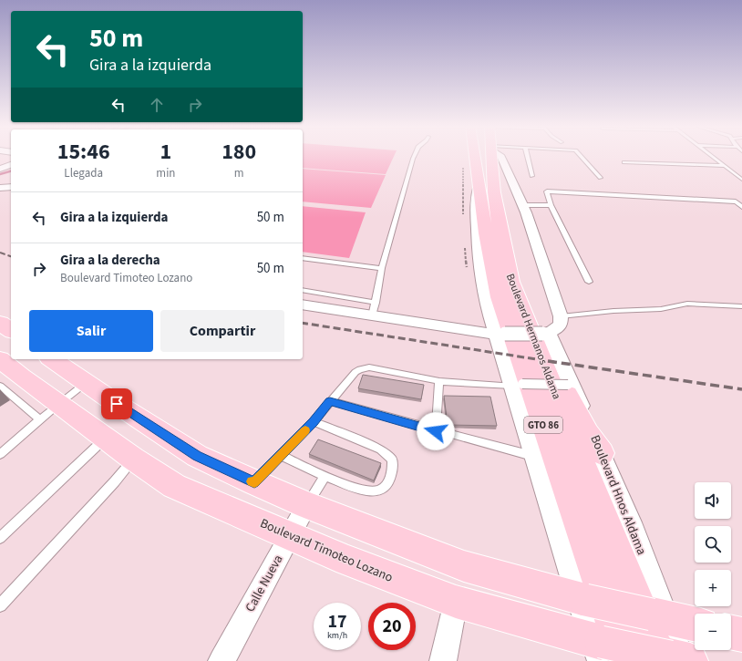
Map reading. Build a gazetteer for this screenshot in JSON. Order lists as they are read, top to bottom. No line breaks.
{"streets":{"main road":["Boulevard Hermanos Aldama","GTO 86","Boulevard Timoteo Lozano"],"street":["Boulevard Hnos Aldama","Calle Nueva"]},"crossings":[["Boulevard Hermanos Aldama","Boulevard Hnos Aldama"],["Boulevard Hermanos Aldama","Boulevard Timoteo Lozano"],["Boulevard Hnos Aldama","Boulevard Timoteo Lozano"],["Boulevard Timoteo Lozano","Calle Nueva"]],"page":{"turn":["50 m","Gira a la izquierda"],"eta":["15:46","Llegada","1","min","180","m"],"list":[{"name":"Gira a la izquierda","value":"50 m"},{"name":"Gira a la derecha","note":"Boulevard Timoteo Lozano","value":"50 m"}],"buttons":["Salir","Compartir"],"map_buttons":["+","−"],"speed":"17 km/h","limit":"20"}}
